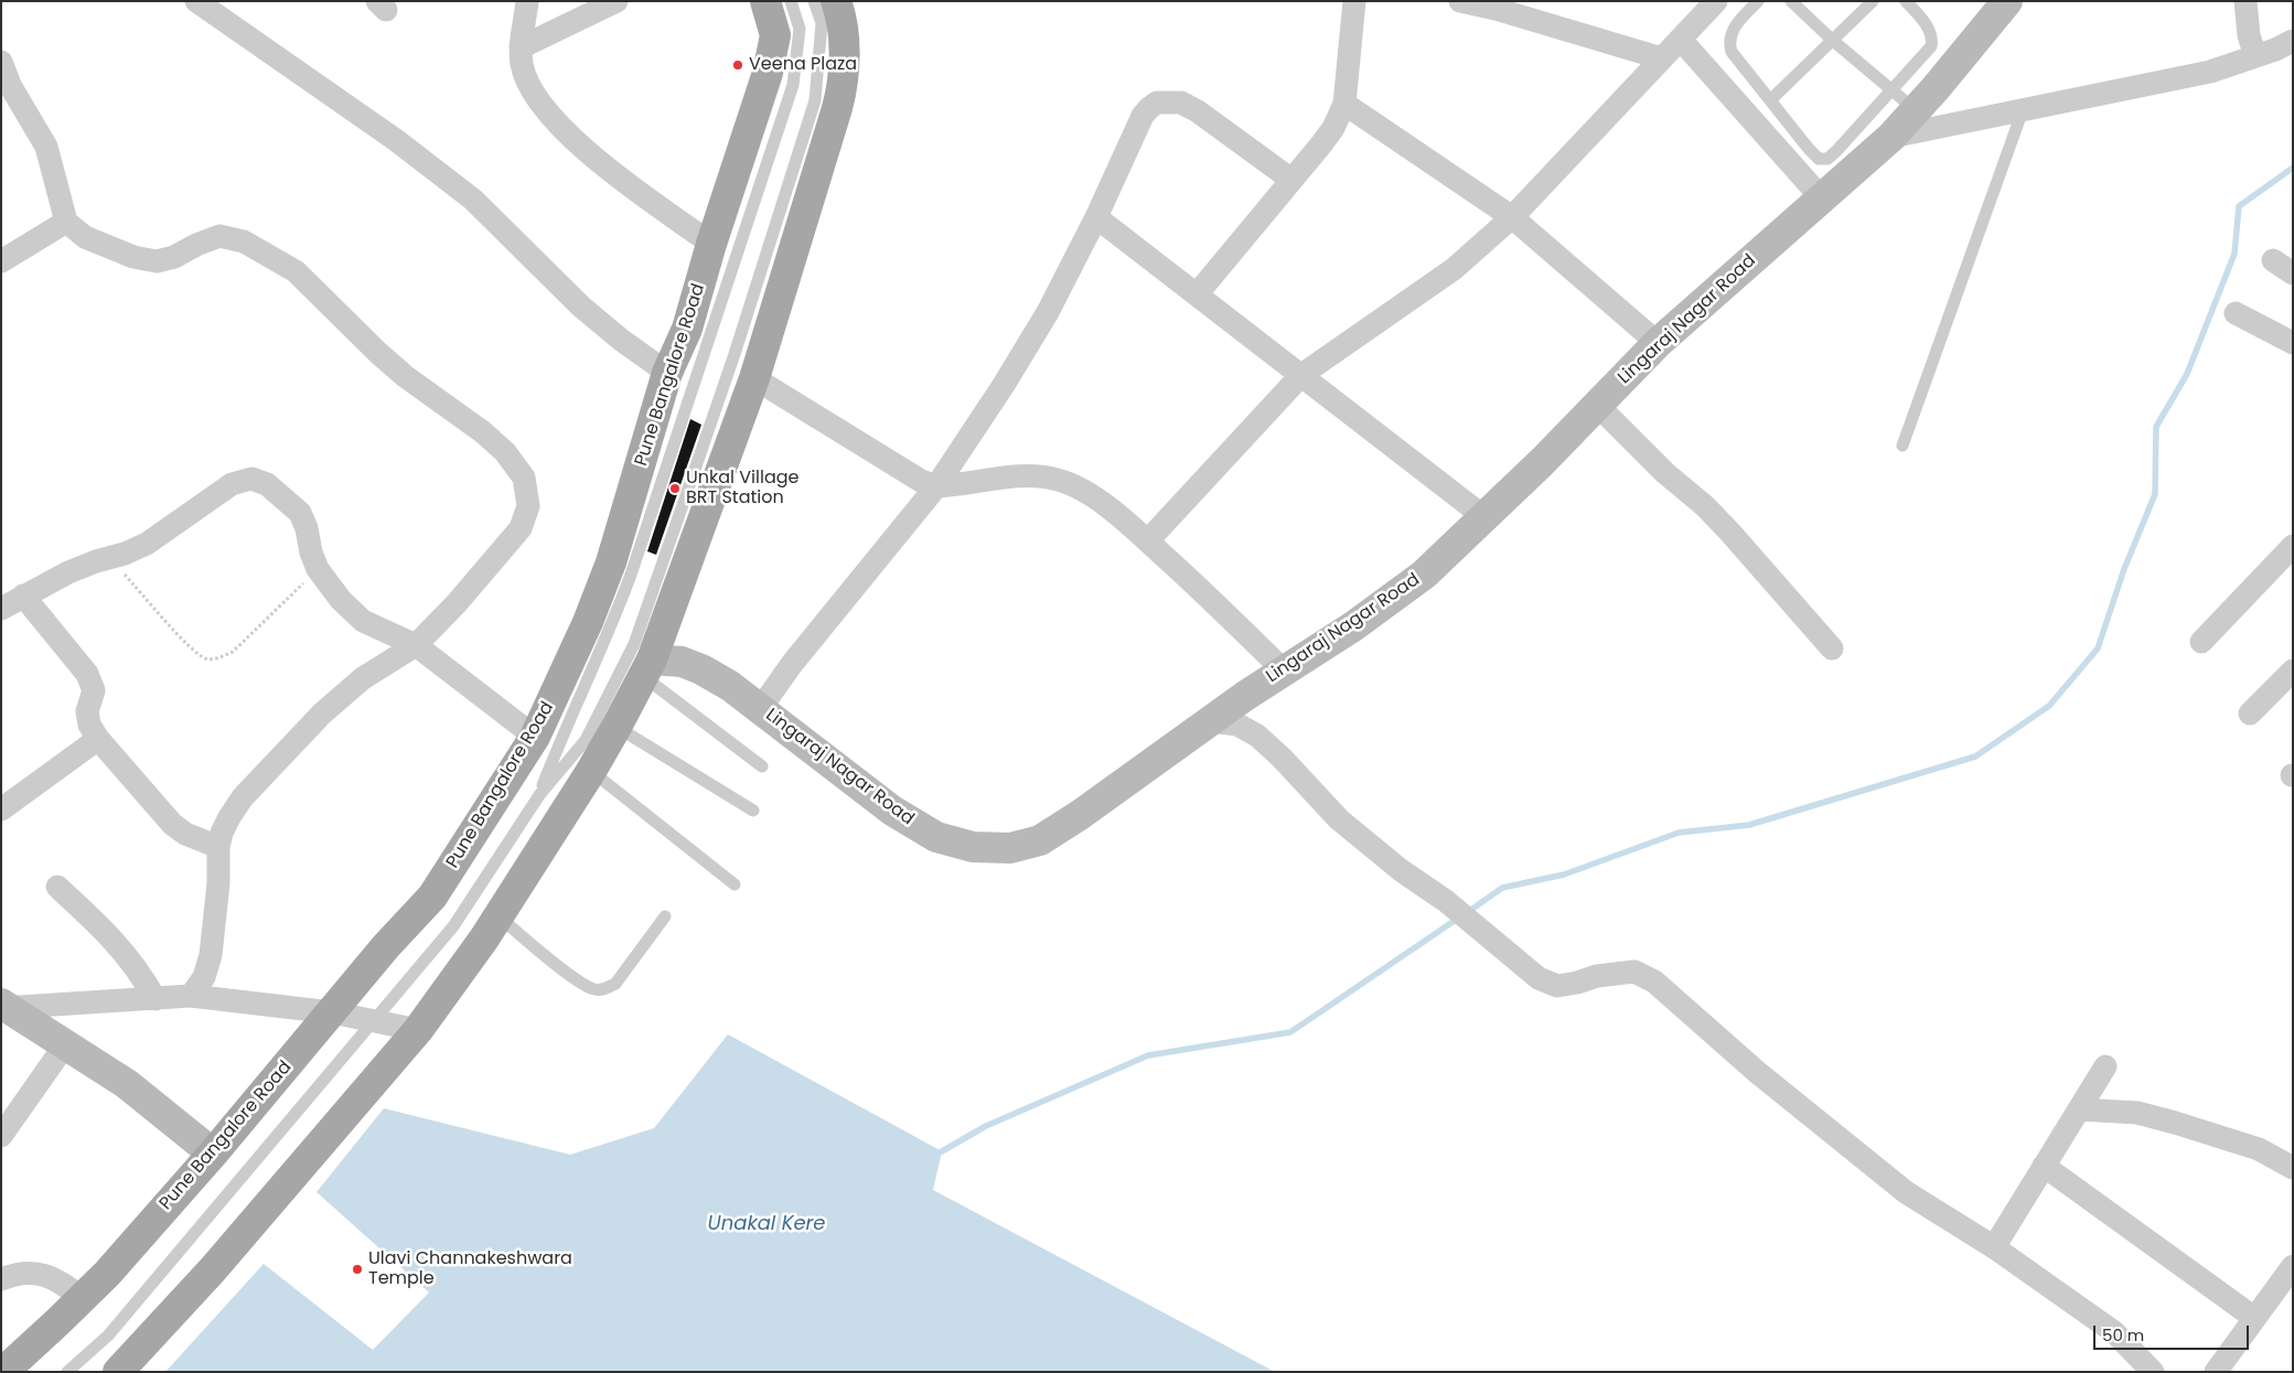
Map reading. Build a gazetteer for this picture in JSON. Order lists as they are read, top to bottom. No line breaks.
{"streets":{"main road":["Pune Bangalore Road"],"street":["Lingaraj Nagar Road"]},"water":["Unakal Kere"],"places":["Veena Plaza","Unkal Village BRT Station","Ulavi Channakeshwara Temple"],"scale_bar":"50 m"}
